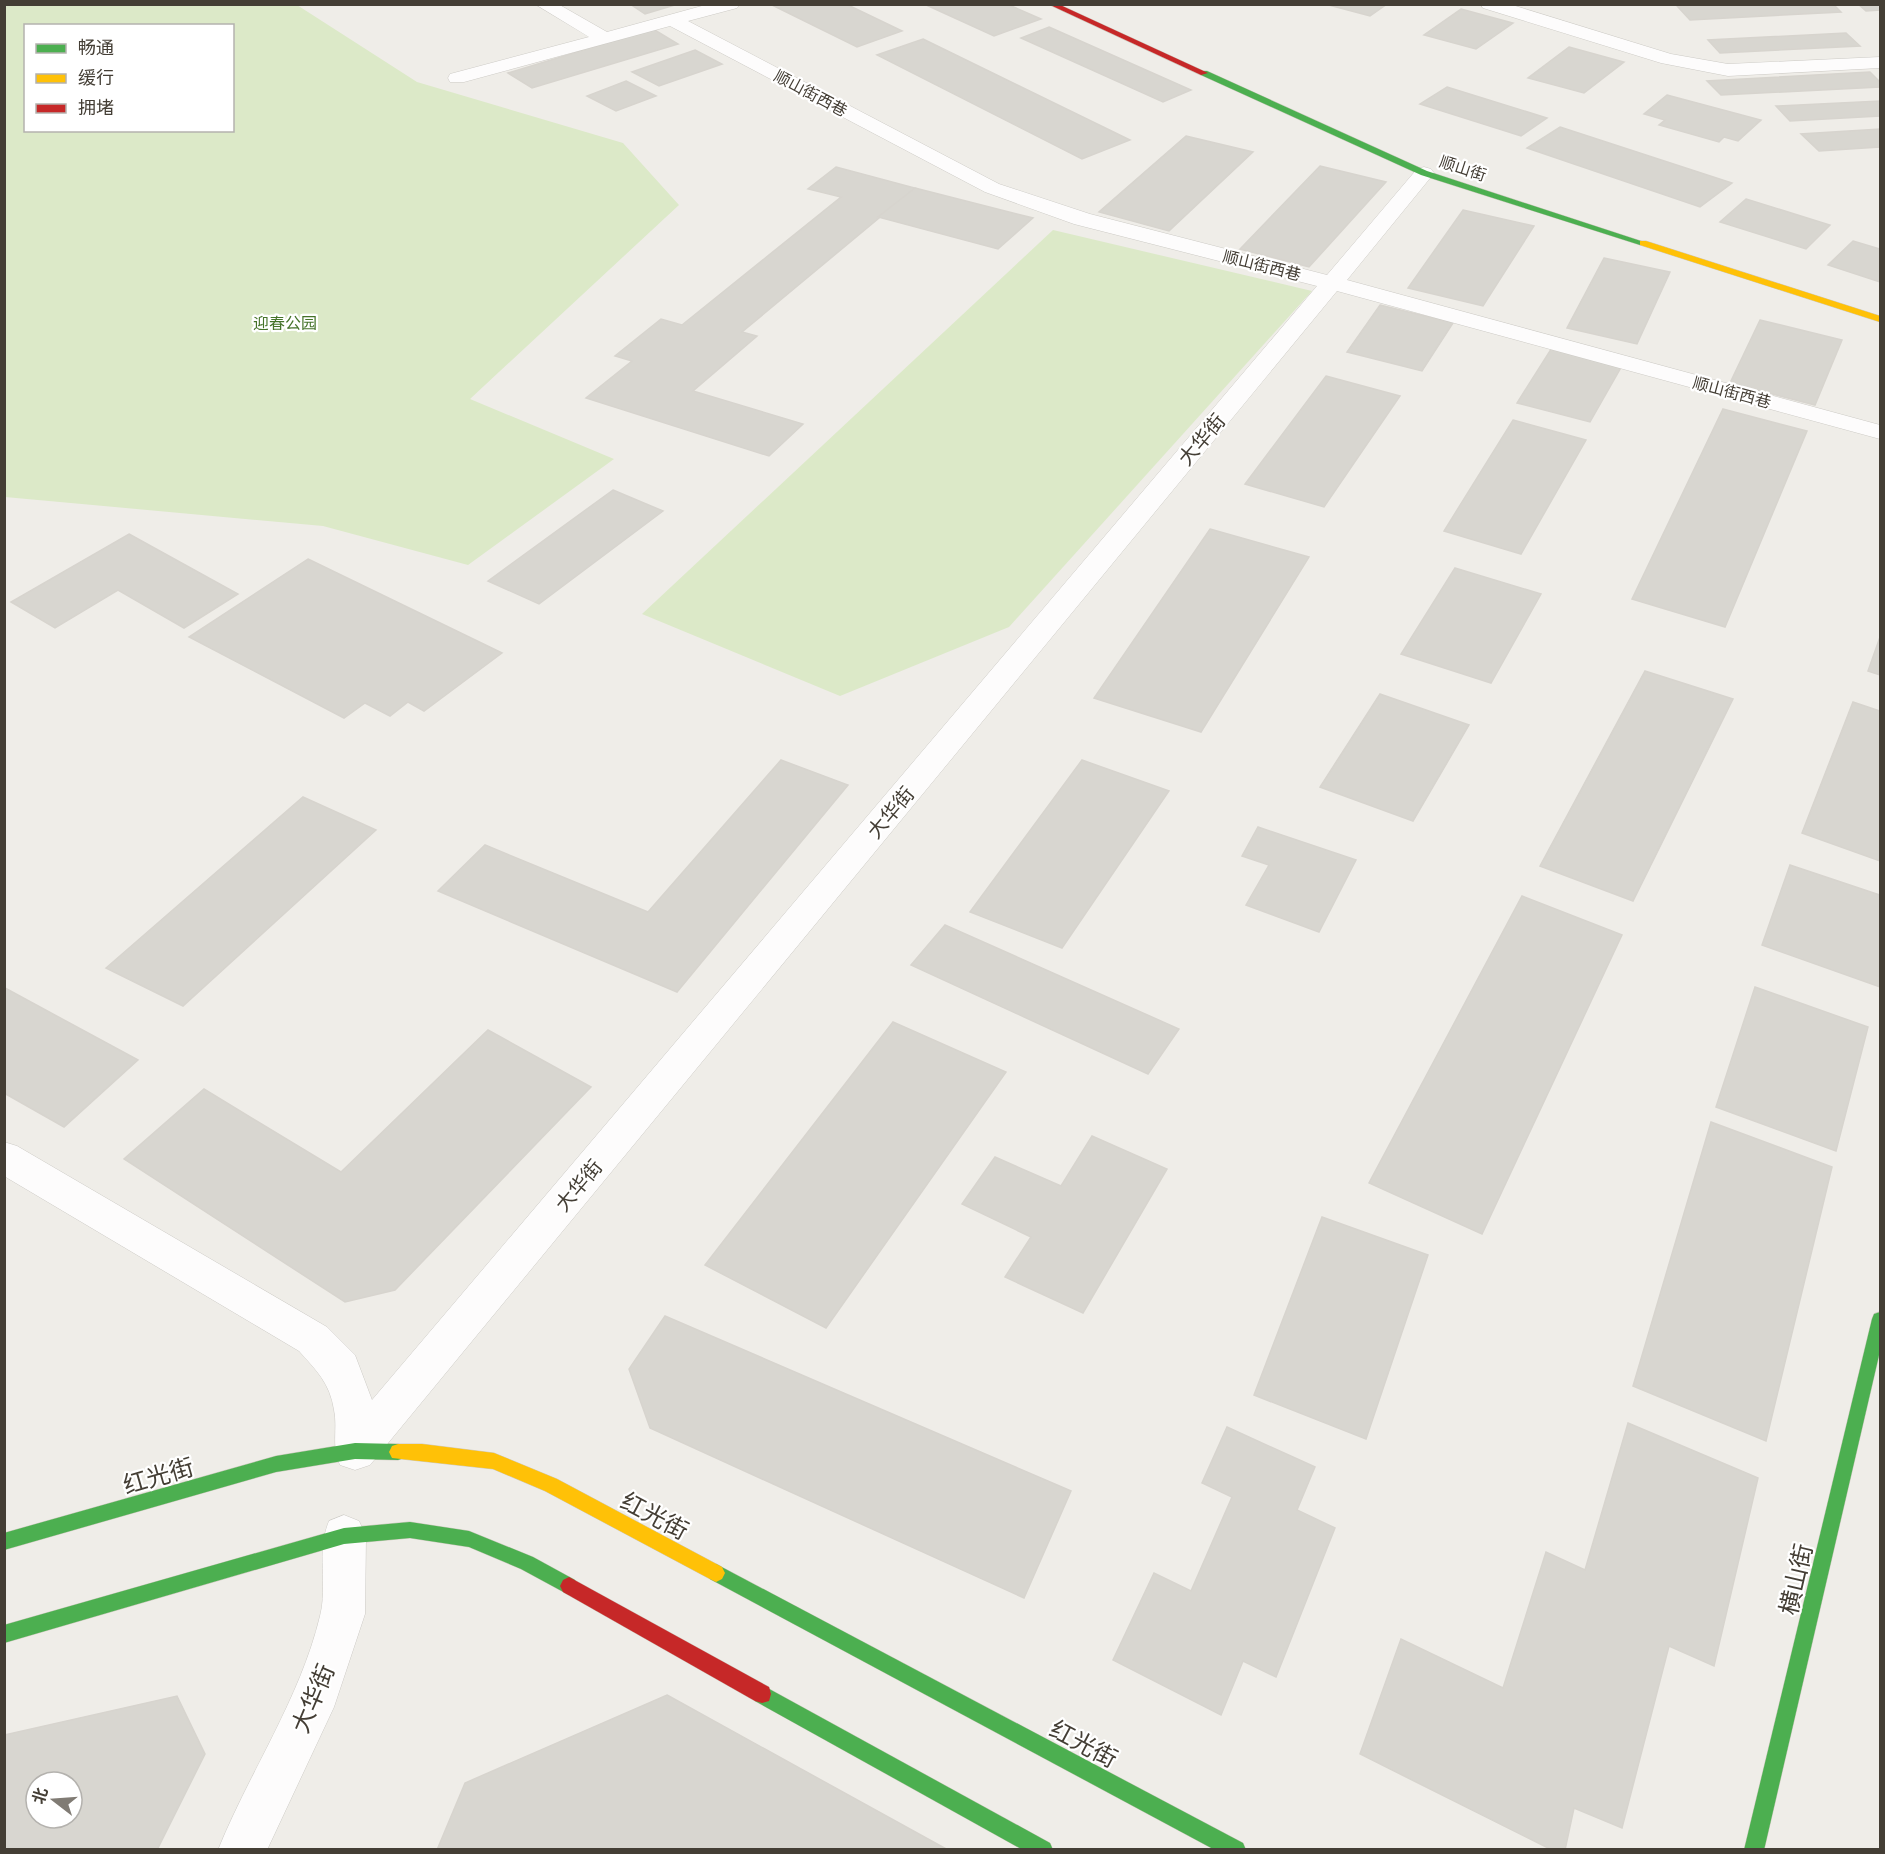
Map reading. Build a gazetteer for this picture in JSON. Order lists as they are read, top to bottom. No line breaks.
{"streets":{"street":["顺山街西巷","顺山街","大华街","红光街","横山街"]},"crossings":[["顺山街西巷","大华街"],["顺山街","大华街"],["大华街","红光街"]],"parks":["迎春公园"],"legend":["畅通","缓行","拥堵"],"north":"left"}
